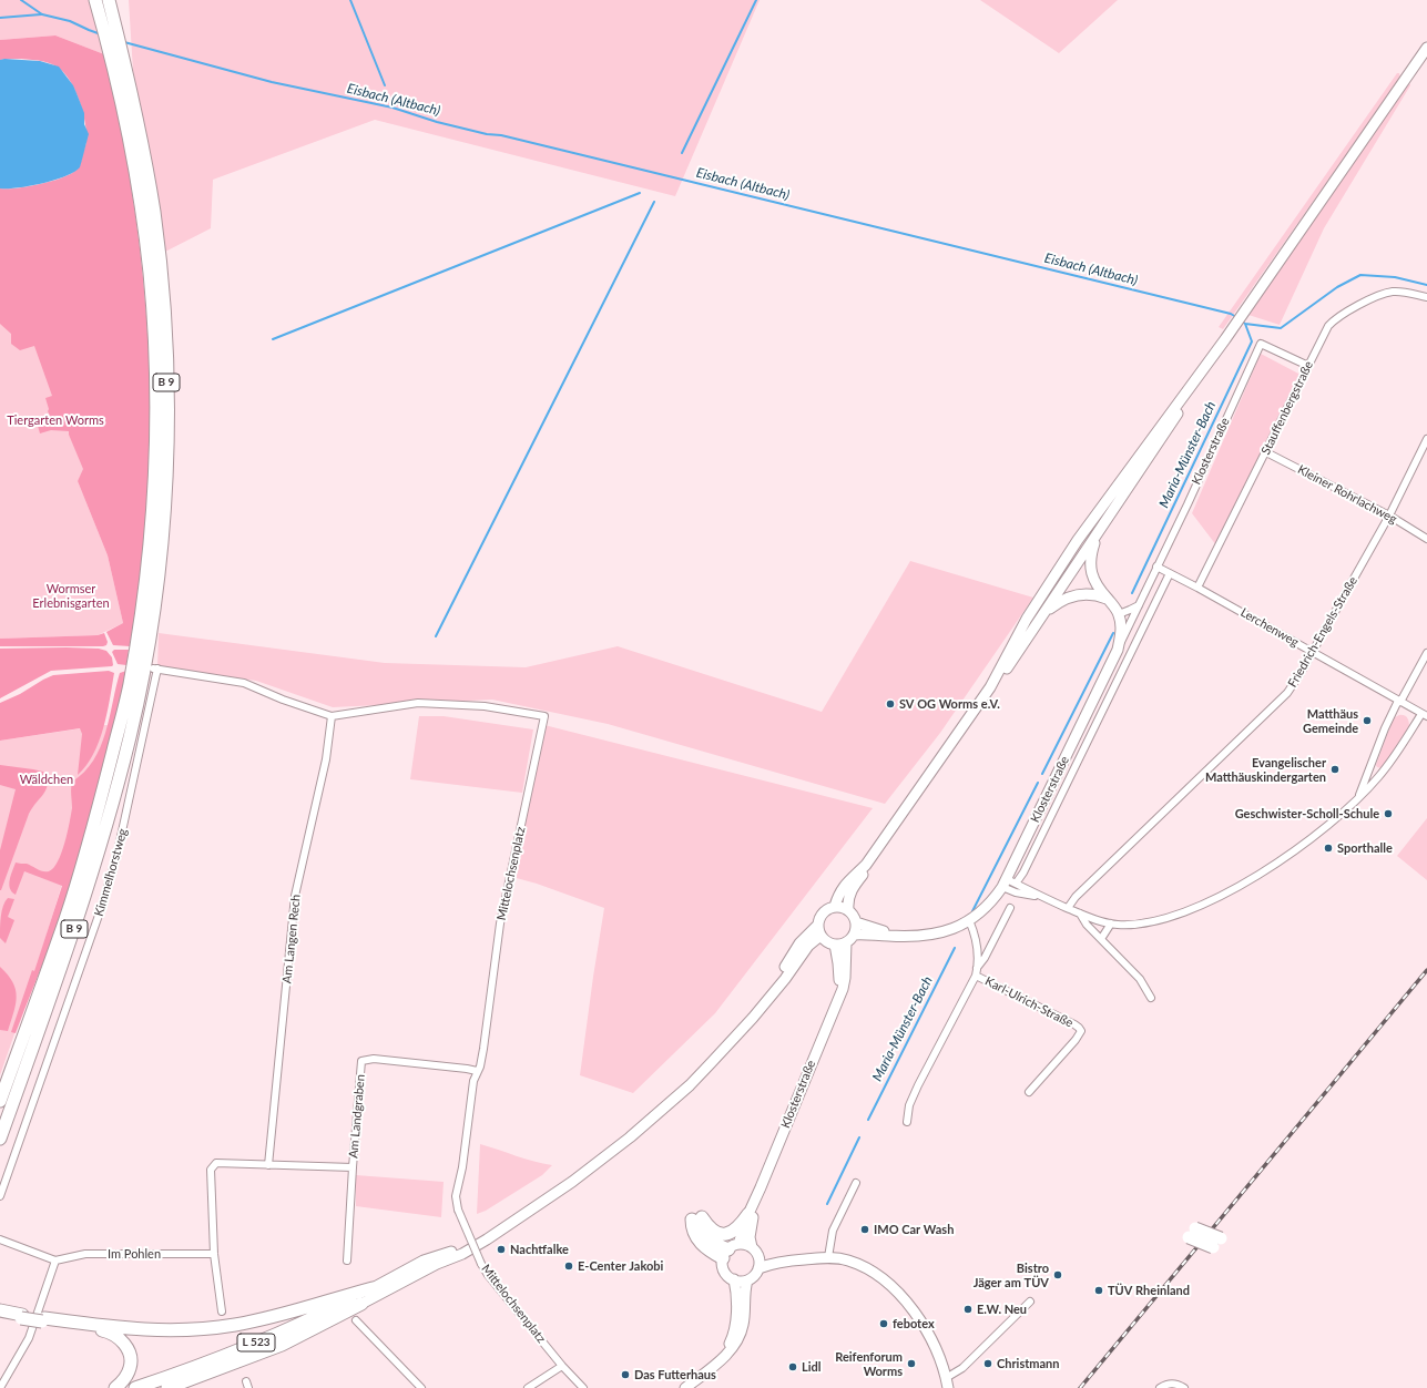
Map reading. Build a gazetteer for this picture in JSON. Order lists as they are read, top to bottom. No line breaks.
{"streets":{"highway":["B 9","L 523"],"main road":["Klosterstraße"],"street":["Stauffenbergstraße","Kleiner Rohrlachweg","Lerchenweg","Friedrich-Engels-Straße","Kimmelhorstweg","Mittelochsenplatz","Am Langen Rech","Karl-Ulrich-Straße","Am Landgraben","Im Pohlen"]},"crossings":[["Stauffenbergstraße","Klosterstraße"],["Stauffenbergstraße","Kleiner Rohrlachweg"],["Stauffenbergstraße","Lerchenweg"],["Klosterstraße","Lerchenweg"],["Klosterstraße","L 523"],["Kleiner Rohrlachweg","Friedrich-Engels-Straße"],["Lerchenweg","Friedrich-Engels-Straße"],["Kimmelhorstweg","Mittelochsenplatz"],["Mittelochsenplatz","Am Langen Rech"],["Mittelochsenplatz","Am Landgraben"]],"water":["Eisbach (Altbach)","Maria-Münster-Bach"],"parks":["Tiergarten Worms","Wormser Erlebnisgarten","Wäldchen"],"places":["SV OG Worms e.V.","Matthäus Gemeinde","Evangelischer Matthäuskindergarten","Geschwister-Scholl-Schule","Sporthalle","IMO Car Wash","Nachtfalke","E-Center Jakobi","Bistro Jäger am TÜV","TÜV Rheinland","E.W. Neu","febotex","Reifenforum Worms","Christmann","Lidl","Das Futterhaus"]}
